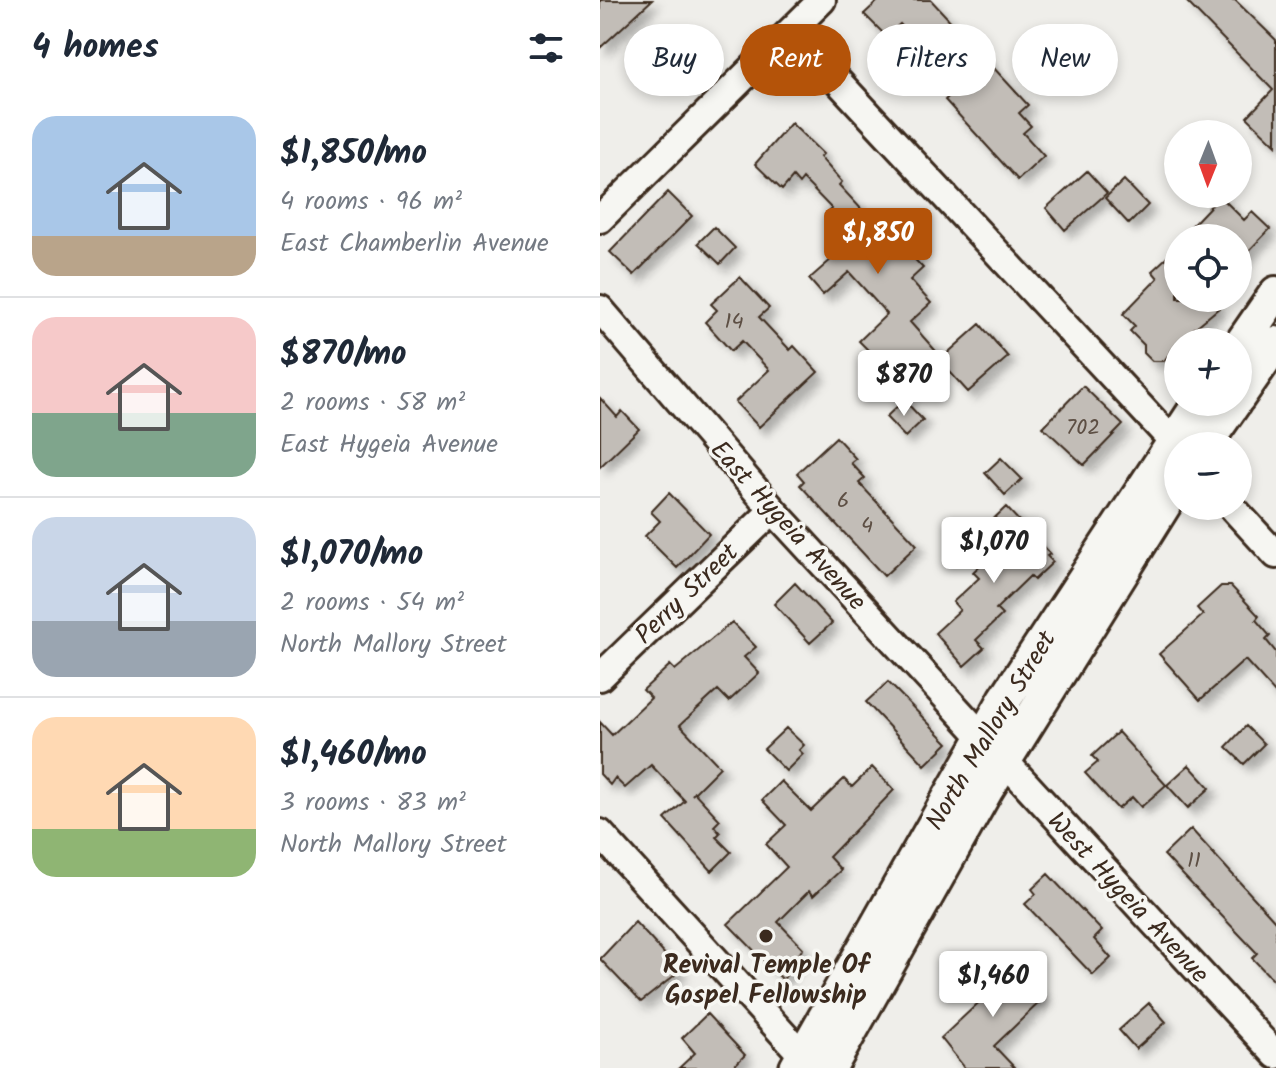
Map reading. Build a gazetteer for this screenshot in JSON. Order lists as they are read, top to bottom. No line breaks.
{"streets":{"main road":["North Mallory Street"],"street":["East Hygeia Avenue","Perry Street","West Hygeia Avenue"]},"crossings":[["East Hygeia Avenue","Perry Street"],["East Hygeia Avenue","North Mallory Street"],["East Hygeia Avenue","West Hygeia Avenue"],["North Mallory Street","West Hygeia Avenue"]],"places":["Revival Temple Of Gospel Fellowship"],"house_numbers":["14","702","6","4","11"],"north":"bottom","page":{"heading":"4 homes","chip":["Buy","Rent","Filters","New"],"list":[{"name":"$1,850/mo","note":"4 rooms · 96 m² · East Chamberlin Avenue"},{"name":"$870/mo","note":"2 rooms · 58 m² · East Hygeia Avenue"},{"name":"$1,070/mo","note":"2 rooms · 54 m² · North Mallory Street"},{"name":"$1,460/mo","note":"3 rooms · 83 m² · North Mallory Street"}],"map_buttons":["+","−"],"price":["$1,850","$870","$1,070","$1,460"]}}
